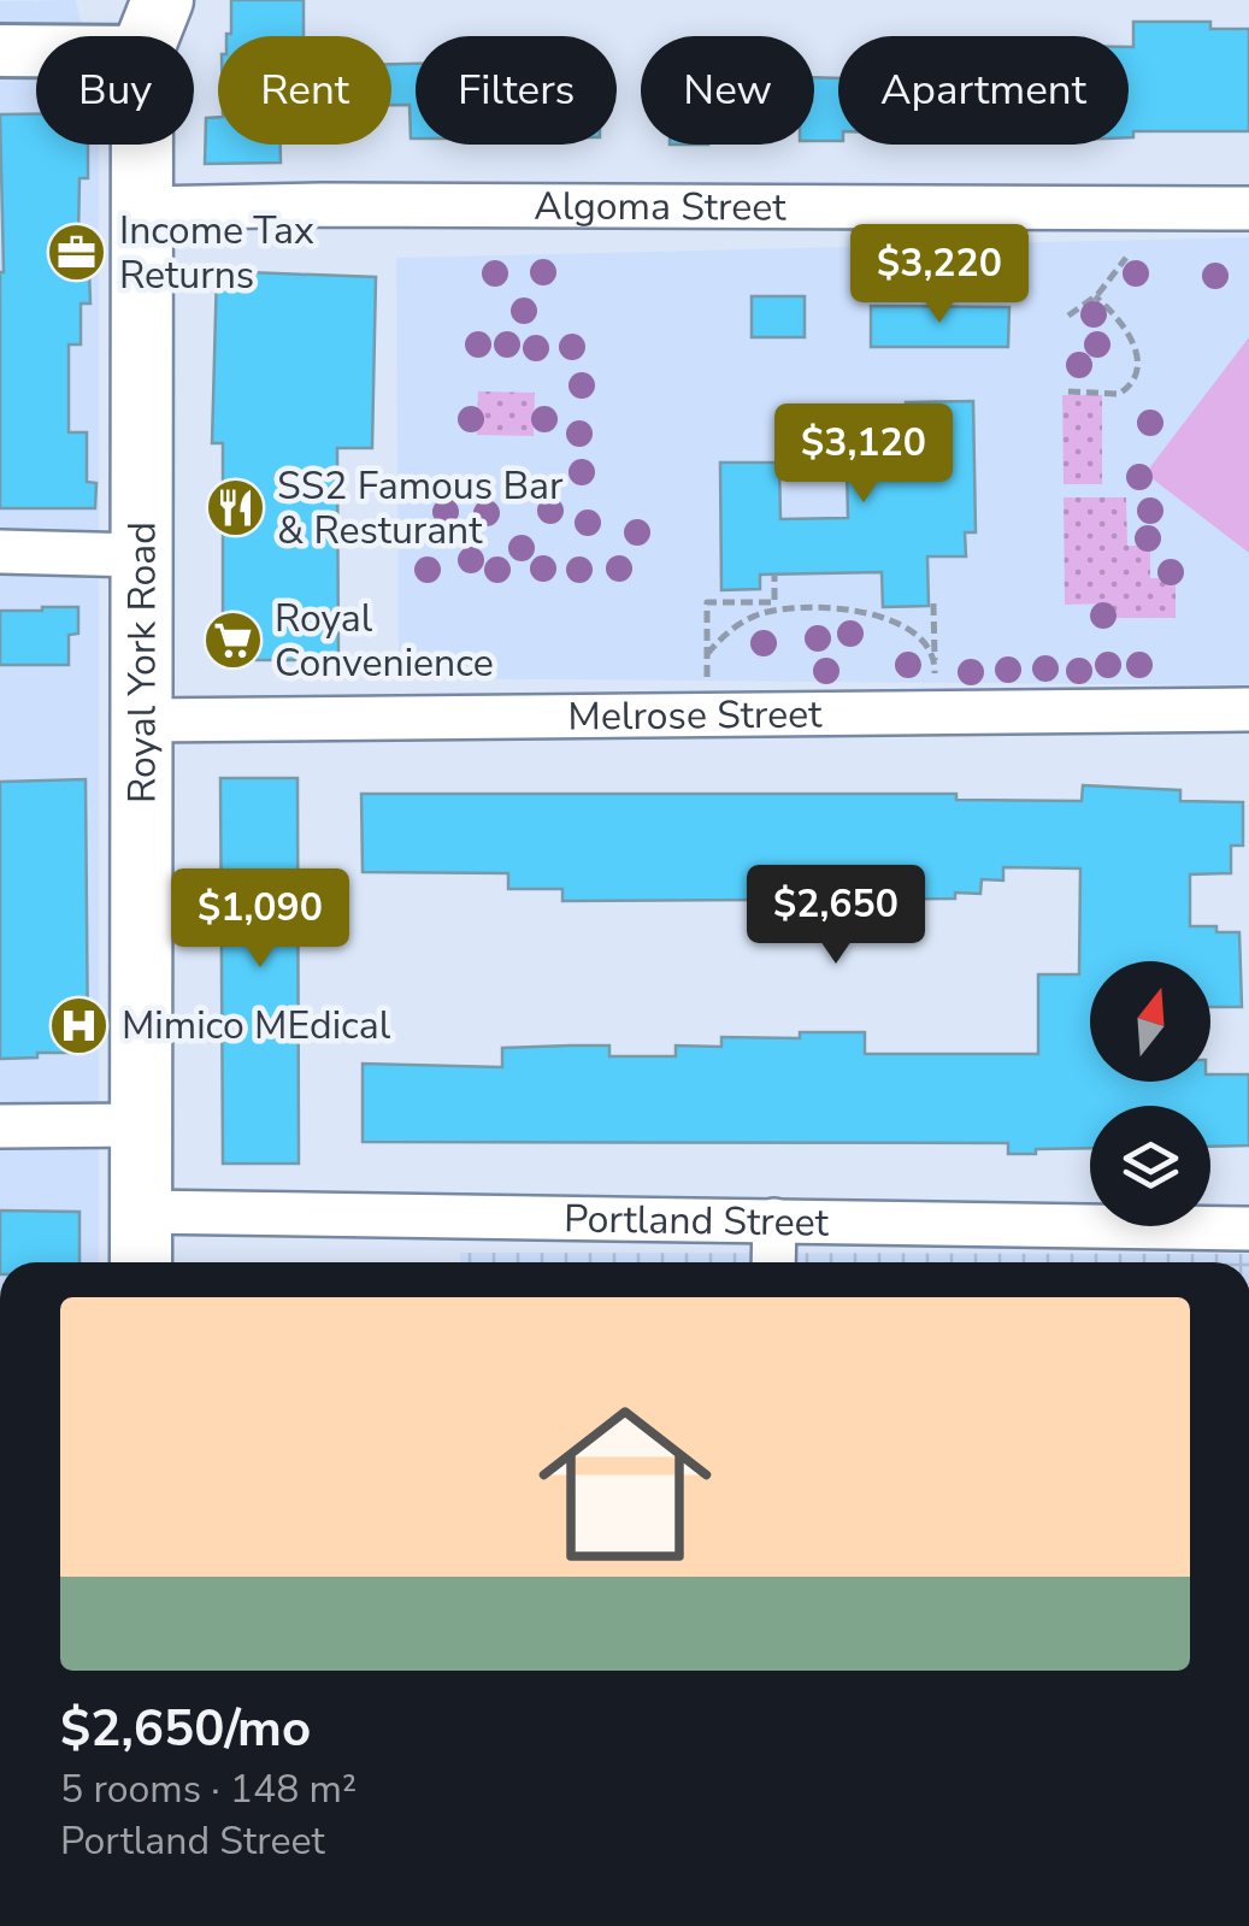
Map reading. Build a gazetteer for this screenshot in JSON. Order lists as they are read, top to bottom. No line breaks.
{"streets":{"main road":["Royal York Road"],"street":["Algoma Street","Melrose Street","Portland Street"]},"crossings":[["Algoma Street","Royal York Road"],["Royal York Road","Melrose Street"],["Royal York Road","Portland Street"]],"places":{"office":["Income Tax Returns"],"restaurant":["SS2 Famous Bar & Resturant"],"supermarket":["Royal Convenience"],"hospital":["Mimico MEdical"]},"north":"top","page":{"chip":["Buy","Rent","Filters","New","Apartment"],"price":["$3,220","$3,120","$2,650","$1,090"],"list":[{"name":"$2,650/mo","note":"5 rooms · 148 m² · Portland Street"}]}}
